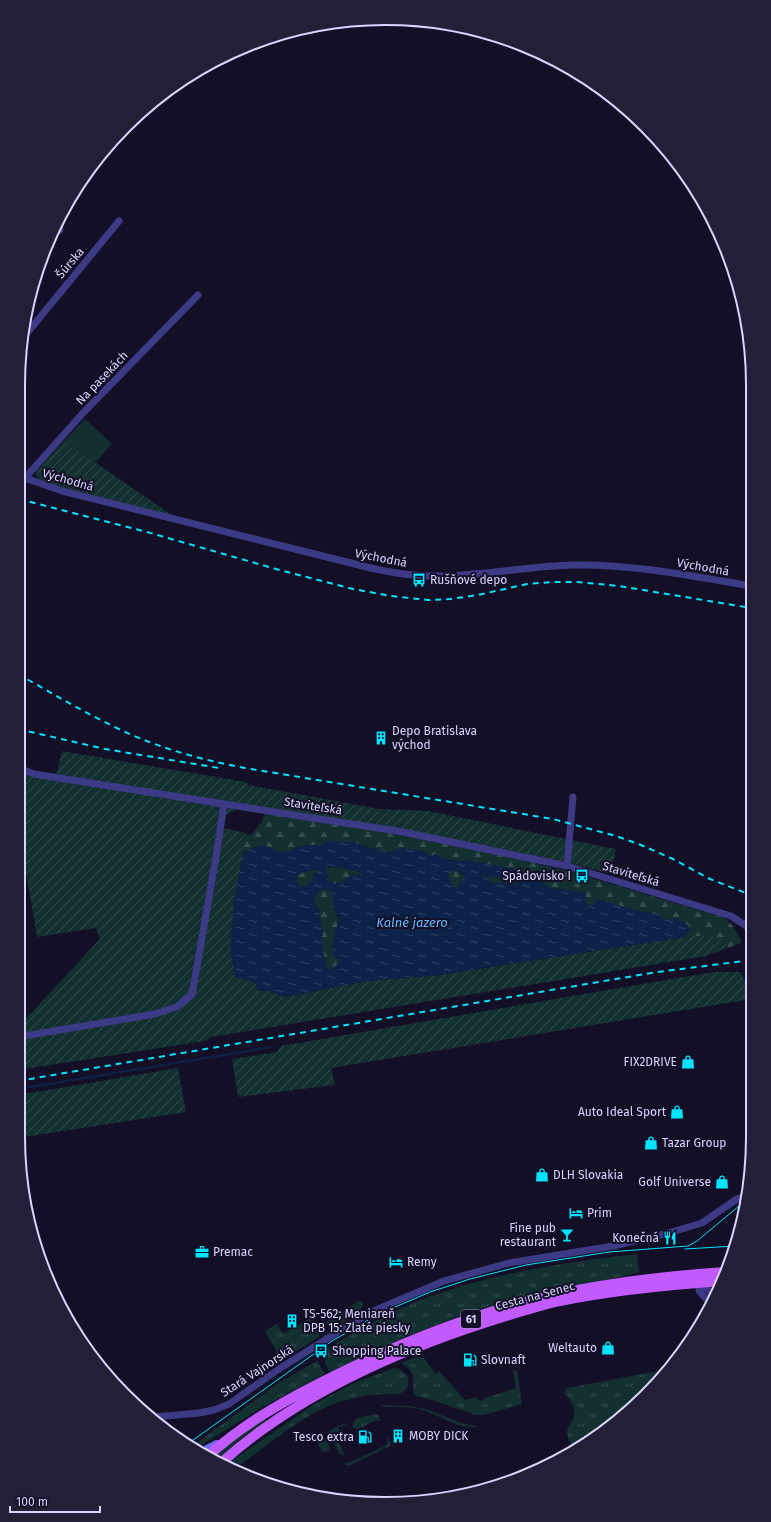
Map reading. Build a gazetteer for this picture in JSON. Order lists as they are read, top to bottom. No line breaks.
{"streets":{"main road":["Cesta na Senec","61"],"street":["Šúrska","Na pasekách","Východná","Staviteľská","Stará Vajnorská"]},"crossings":[["Cesta na Senec","61"]],"water":["Kalné jazero"],"places":{"bus stop":["Rušňové depo","Spádovisko I","Shopping Palace"],"building":["Depo Bratislava východ","TS-562; Meniareň DPB 15: Zlaté piesky","MOBY DICK"],"shop":["FIX2DRIVE","Auto Ideal Sport","Tazar Group","DLH Slovakia","Golf Universe","Weltauto"],"hotel":["Prim","Remy"],"bar":["Fine pub restaurant"],"restaurant":["Konečná"],"office":["Premac"],"fuel station":["Slovnaft","Tesco extra"]},"scale_bar":"100 m"}
